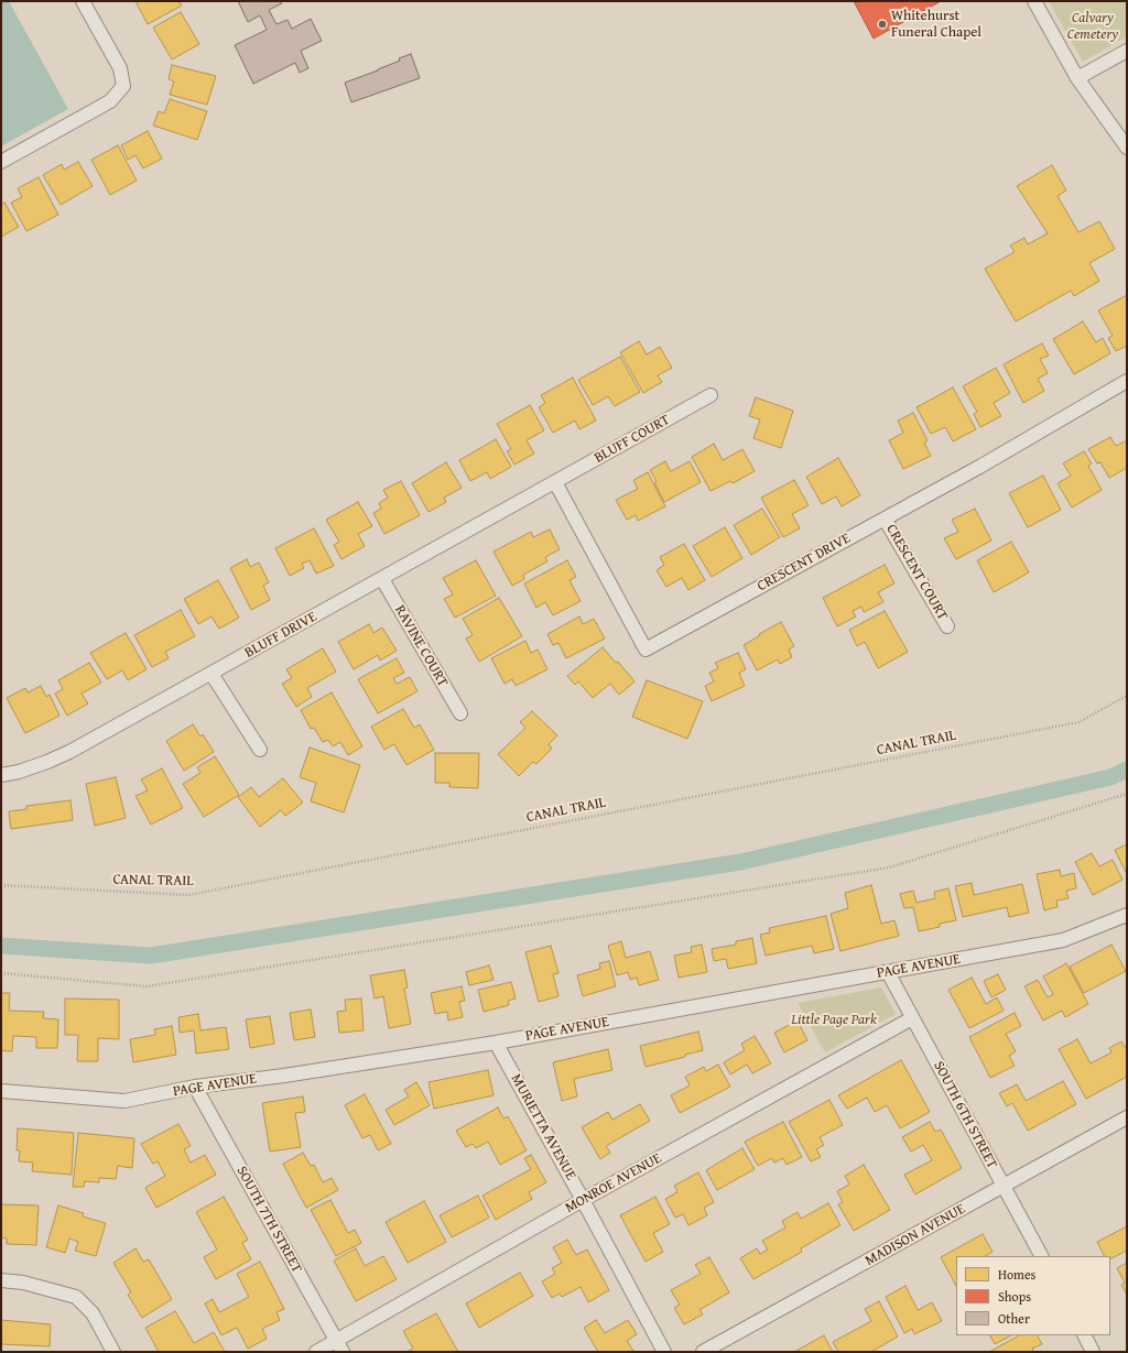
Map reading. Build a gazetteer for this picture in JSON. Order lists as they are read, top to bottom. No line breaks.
{"streets":{"street":["BLUFF COURT","CRESCENT DRIVE","CRESCENT COURT","BLUFF DRIVE","RAVINE COURT","PAGE AVENUE","SOUTH 6TH STREET","MURIETTA AVENUE","MONROE AVENUE","SOUTH 7TH STREET","MADISON AVENUE"],"path":["CANAL TRAIL"]},"crossings":[["BLUFF COURT","CRESCENT DRIVE"],["BLUFF COURT","BLUFF DRIVE"],["CRESCENT DRIVE","CRESCENT COURT"],["CRESCENT DRIVE","BLUFF DRIVE"],["BLUFF DRIVE","RAVINE COURT"],["PAGE AVENUE","SOUTH 6TH STREET"],["PAGE AVENUE","MURIETTA AVENUE"],["PAGE AVENUE","SOUTH 7TH STREET"],["SOUTH 6TH STREET","MONROE AVENUE"],["SOUTH 6TH STREET","MADISON AVENUE"],["MURIETTA AVENUE","MONROE AVENUE"],["MONROE AVENUE","SOUTH 7TH STREET"]],"parks":["Calvary Cemetery","Little Page Park"],"places":["Whitehurst Funeral Chapel"],"legend":["Homes","Shops","Other"]}
